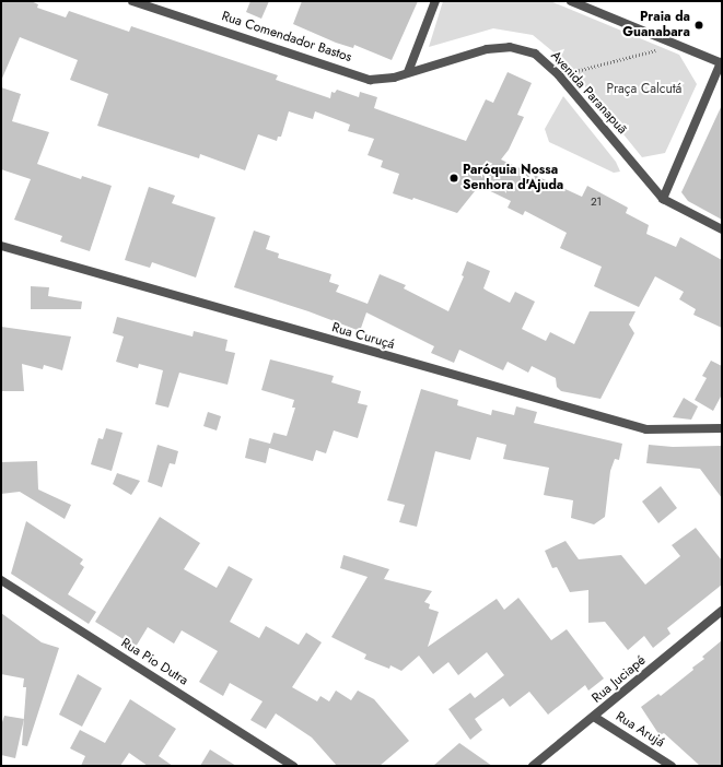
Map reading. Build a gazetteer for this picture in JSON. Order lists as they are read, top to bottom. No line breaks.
{"streets":{"street":["Rua Comendador Bastos","Avenida Paranapuã","Rua Curuçá","Rua Pio Dutra","Rua Juciapé","Rua Arujá"]},"crossings":[["Rua Comendador Bastos","Avenida Paranapuã"],["Rua Juciapé","Rua Arujá"]],"parks":["Praça Calcutá"],"places":["Praia da Guanabara","Paróquia Nossa Senhora d'Ajuda"],"house_numbers":["21"]}
